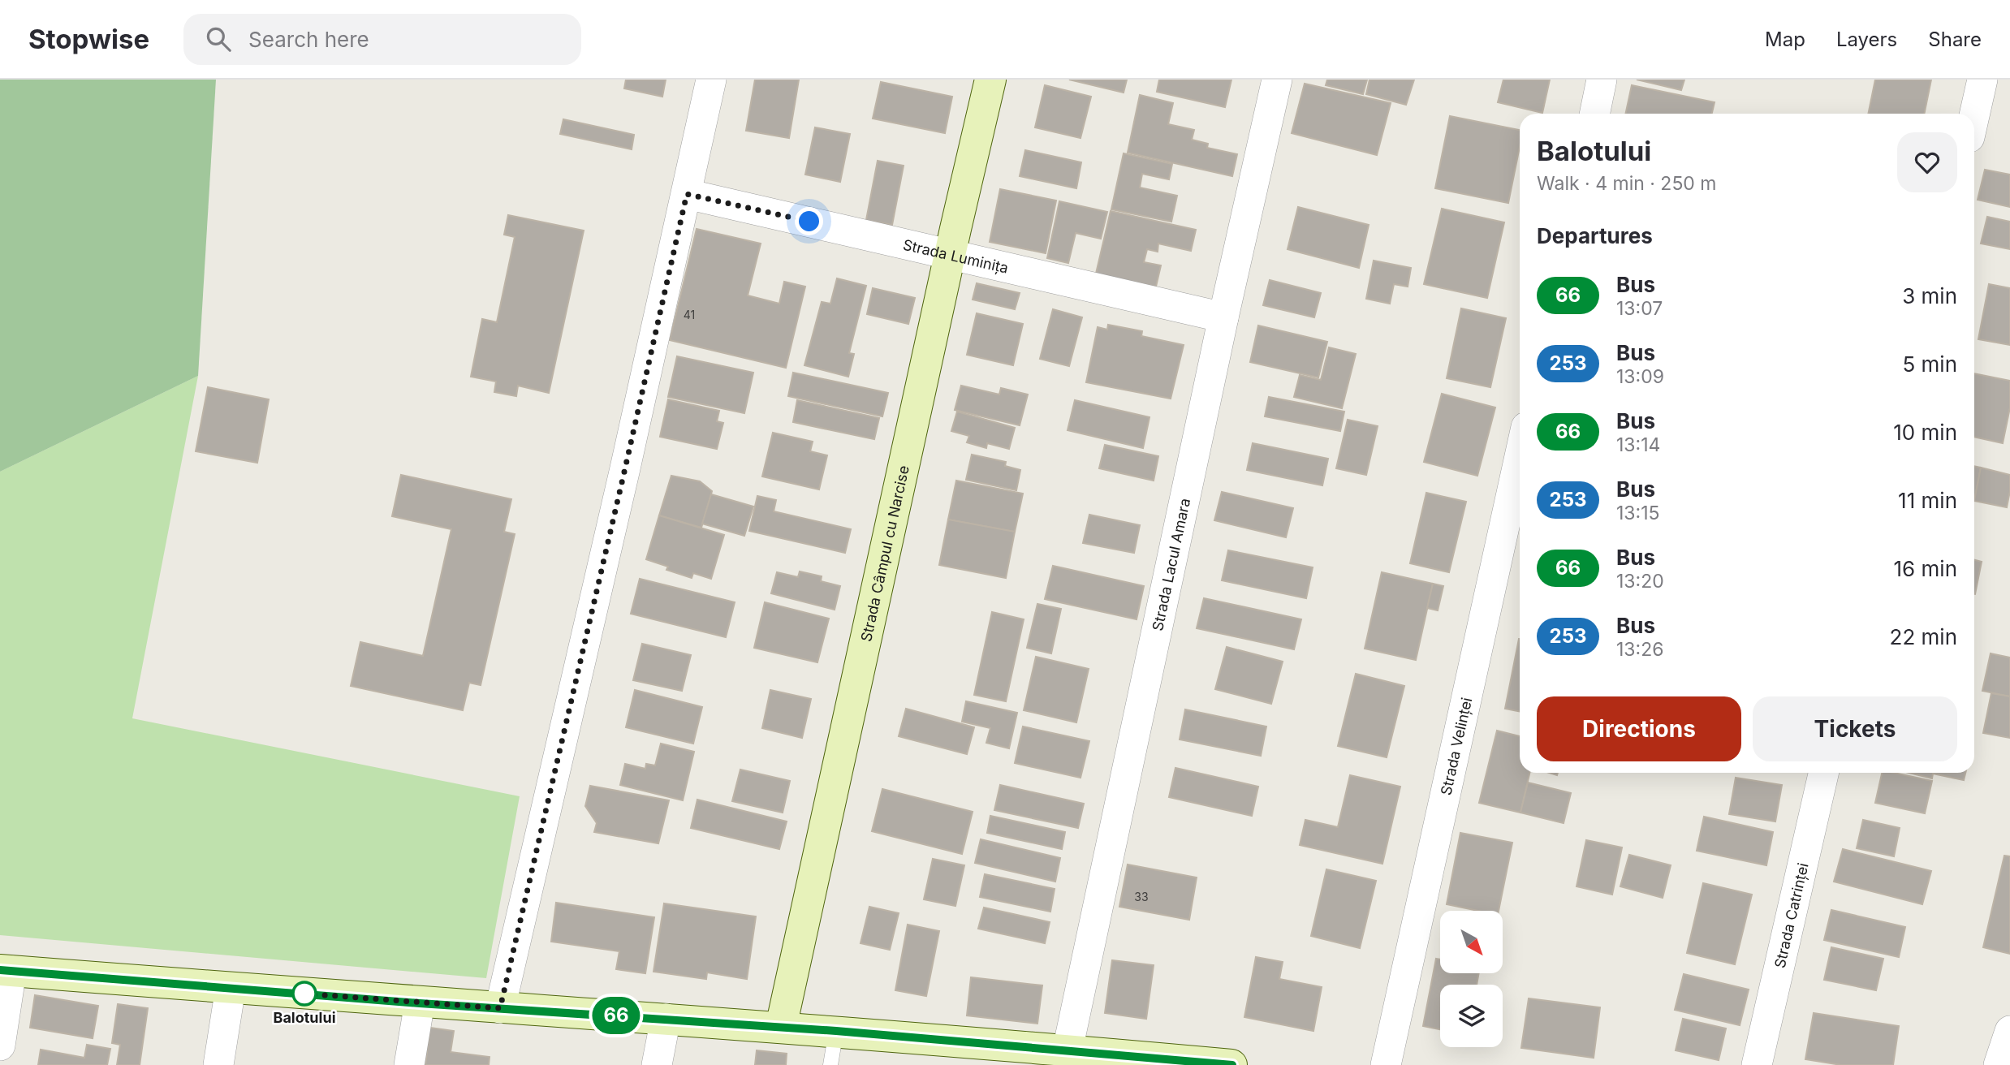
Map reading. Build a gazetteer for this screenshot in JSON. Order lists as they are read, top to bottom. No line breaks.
{"streets":{"street":["Strada Luminița","Strada Câmpul cu Narcise","Strada Lacul Amara","Strada Velinței","Strada Catrinței"]},"crossings":[["Strada Luminița","Strada Câmpul cu Narcise"],["Strada Luminița","Strada Lacul Amara"]],"places":["Balotului"],"lines":["bus line 66"],"house_numbers":["41","33"],"north":"bottom right","page":{"header":"Stopwise","search":"Search here","nav":["Map","Layers","Share"],"on_map":"66","heading":[["Balotului","Walk · 4 min · 250 m"],"Departures"],"list":[{"mark":"66","name":"Bus","note":"13:07","value":"3 min"},{"mark":"253","name":"Bus","note":"13:09","value":"5 min"},{"mark":"66","name":"Bus","note":"13:14","value":"10 min"},{"mark":"253","name":"Bus","note":"13:15","value":"11 min"},{"mark":"66","name":"Bus","note":"13:20","value":"16 min"},{"mark":"253","name":"Bus","note":"13:26","value":"22 min"}],"buttons":["Directions","Tickets"]}}
